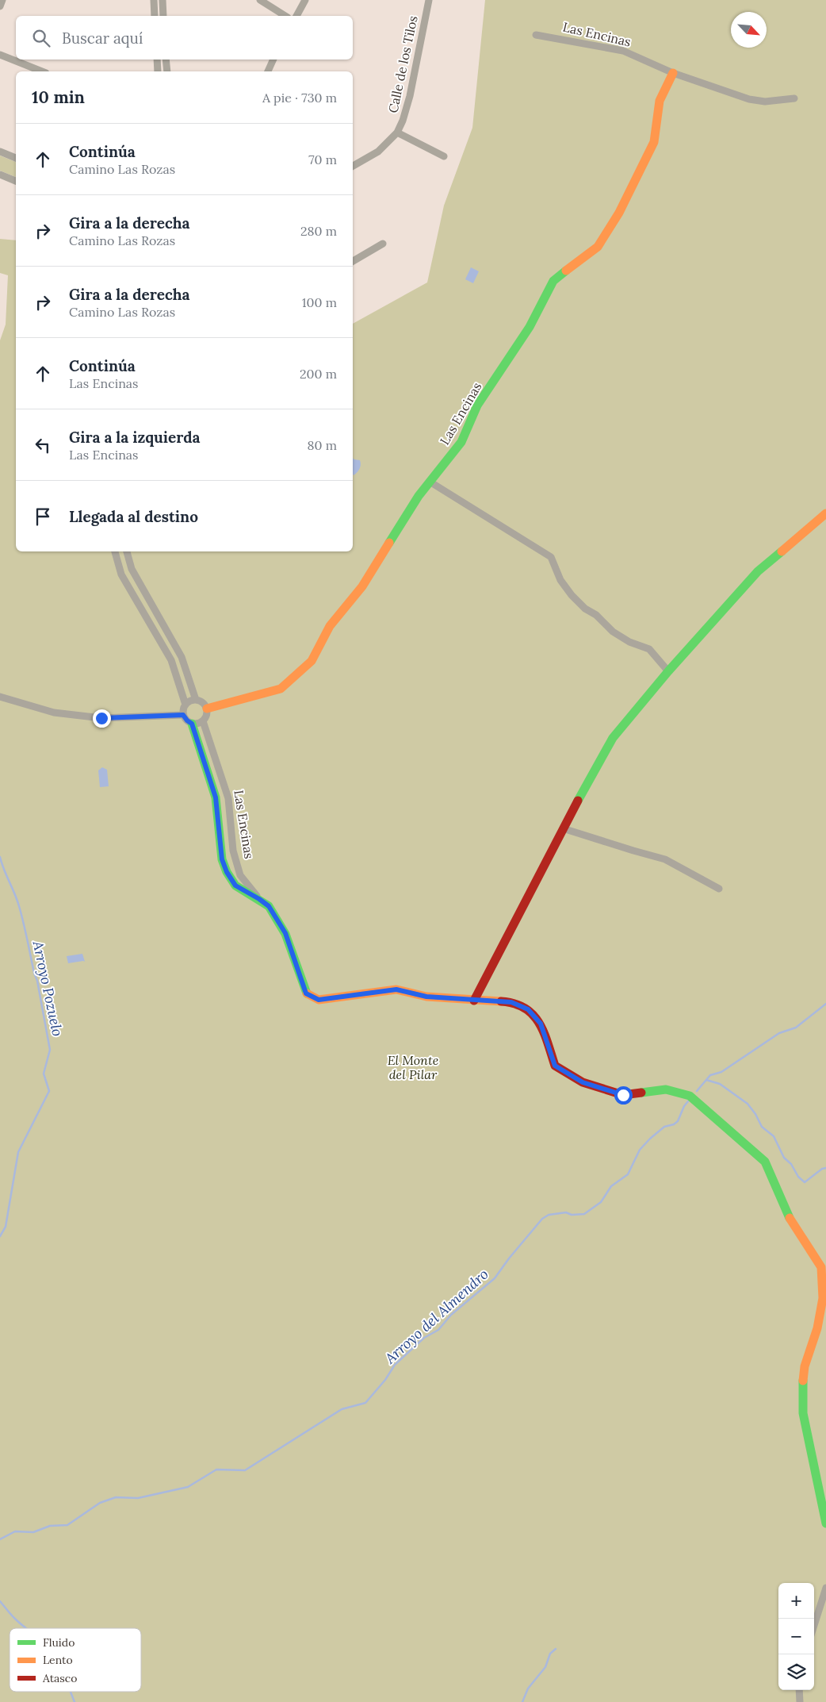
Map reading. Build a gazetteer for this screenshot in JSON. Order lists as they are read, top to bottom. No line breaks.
{"streets":{"street":["Las Encinas","Calle de los Tilos"]},"water":["Arroyo Pozuelo","Arroyo del Almendro"],"parks":["El Monte del Pilar"],"legend":["Fluido","Lento","Atasco"],"north":"bottom right","page":{"search":"Buscar aquí","heading":["10 min","A pie · 730 m"],"list":[["Continúa","Camino Las Rozas","70 m"],["Gira a la derecha","Camino Las Rozas","280 m"],["Gira a la derecha","Camino Las Rozas","100 m"],["Continúa","Las Encinas","200 m"],["Gira a la izquierda","Las Encinas","80 m"],"Llegada al destino"],"map_buttons":["+","−"]}}
